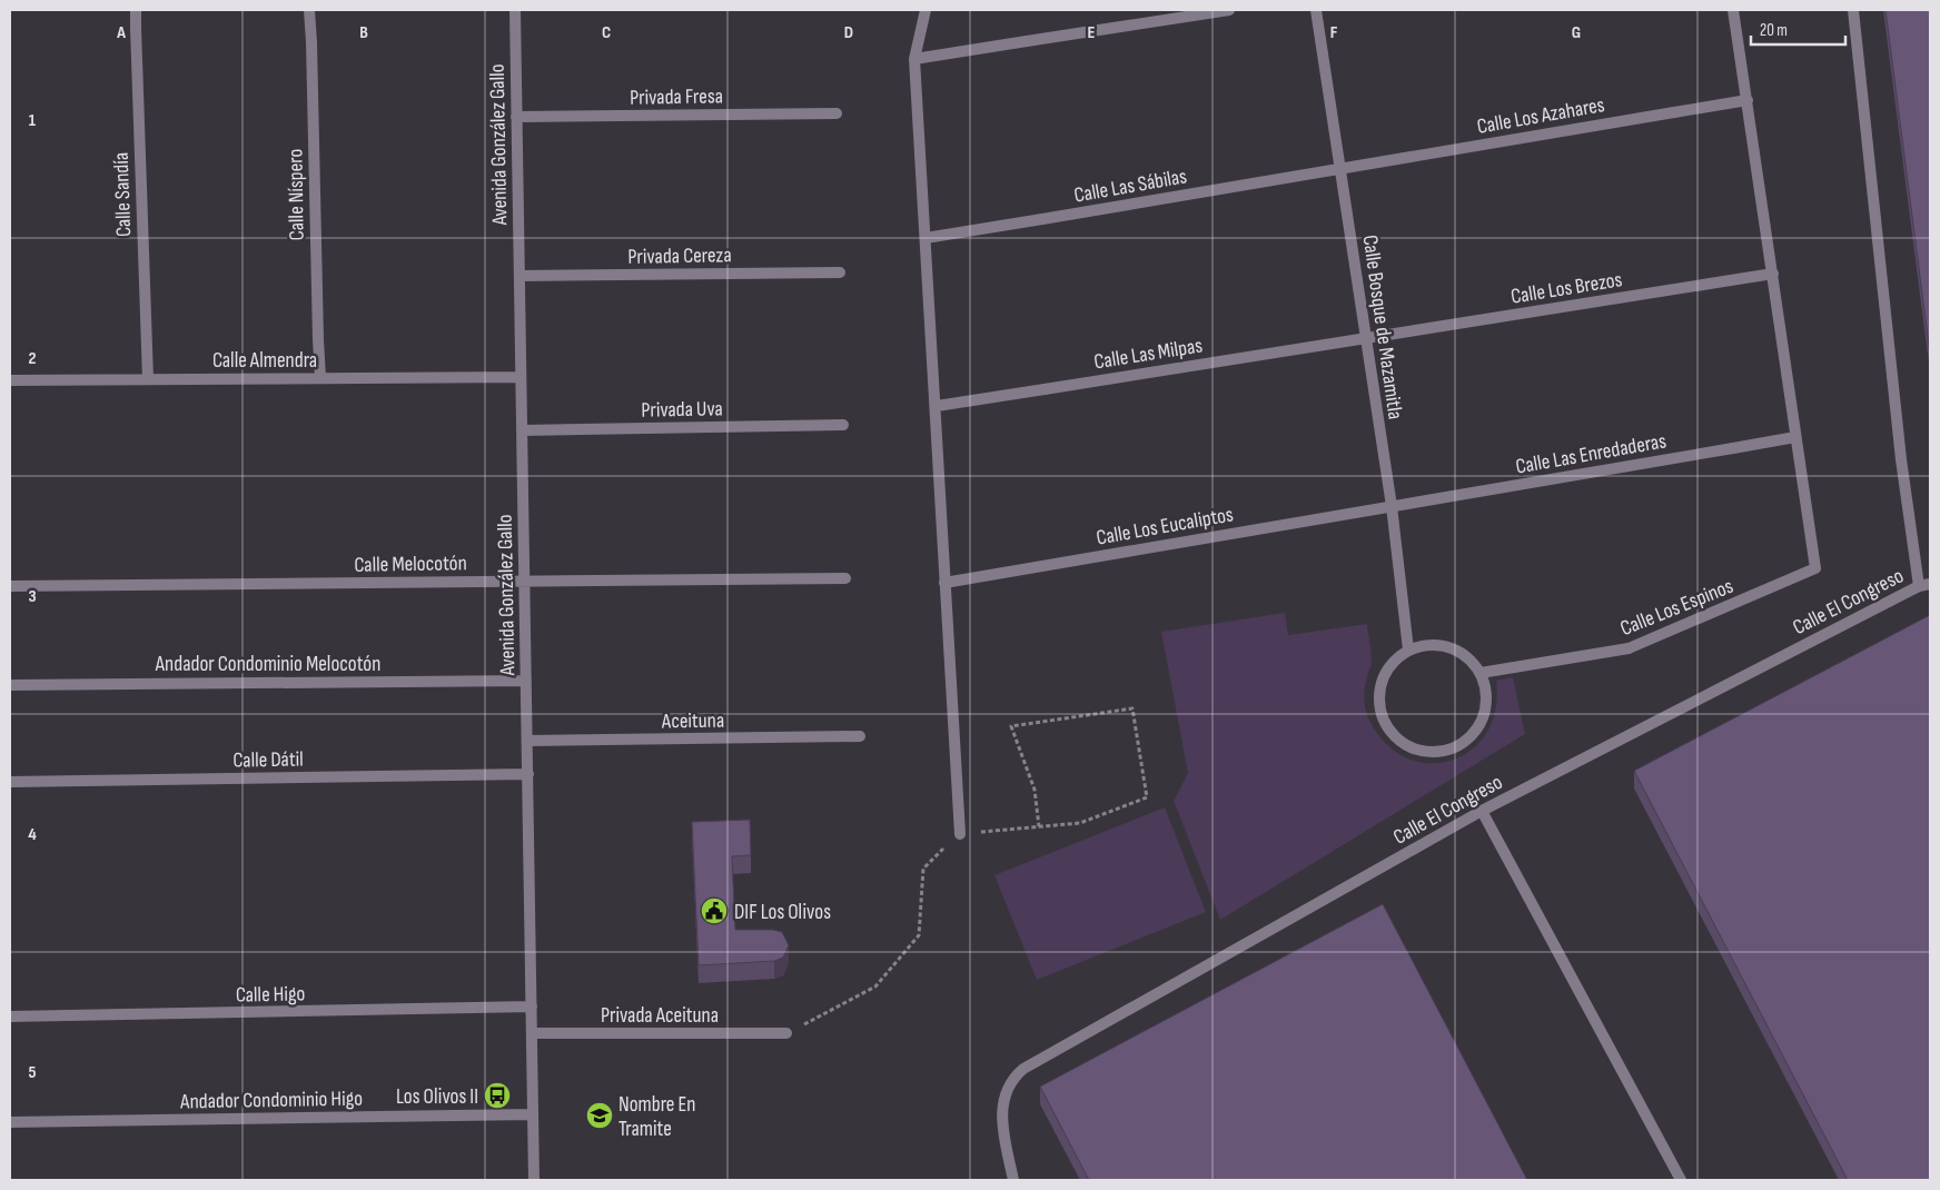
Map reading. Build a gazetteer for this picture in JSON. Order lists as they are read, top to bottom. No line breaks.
{"streets":{"street":["Privada Fresa","Calle Los Azahares","Avenida González Gallo","Calle Las Sábilas","Calle Sandía","Calle Níspero","Privada Cereza","Calle Los Brezos","Calle Bosque de Mazamitla","Calle Las Milpas","Calle Almendra","Privada Uva","Calle Las Enredaderas","Calle Los Eucaliptos","Calle Melocotón","Calle El Congreso","Calle Los Espinos","Andador Condominio Melocotón","Aceituna","Calle Dátil","Calle Higo","Privada Aceituna","Andador Condominio Higo"]},"crossings":[["Privada Fresa","Avenida González Gallo"],["Calle Los Azahares","Calle Las Sábilas"],["Calle Los Azahares","Calle Bosque de Mazamitla"],["Avenida González Gallo","Privada Cereza"],["Avenida González Gallo","Calle Almendra"],["Avenida González Gallo","Privada Uva"],["Avenida González Gallo","Calle Melocotón"],["Avenida González Gallo","Andador Condominio Melocotón"],["Avenida González Gallo","Aceituna"],["Avenida González Gallo","Calle Dátil"],["Avenida González Gallo","Calle Higo"],["Avenida González Gallo","Privada Aceituna"],["Avenida González Gallo","Andador Condominio Higo"],["Calle Las Sábilas","Calle Bosque de Mazamitla"],["Calle Sandía","Calle Almendra"],["Calle Níspero","Calle Almendra"],["Calle Los Brezos","Calle Bosque de Mazamitla"],["Calle Los Brezos","Calle Las Milpas"],["Calle Bosque de Mazamitla","Calle Las Milpas"],["Calle Bosque de Mazamitla","Calle Las Enredaderas"],["Calle Bosque de Mazamitla","Calle Los Eucaliptos"],["Calle Bosque de Mazamitla","Calle Los Espinos"],["Calle Las Enredaderas","Calle Los Eucaliptos"],["Calle Las Enredaderas","Calle Los Espinos"]],"places":{"public building":["DIF Los Olivos"],"bus stop":["Los Olivos II"],"school or university":["Nombre En Tramite"]},"scale_bar":"20 m","grid":{"columns":["A","B","C","D","E","F","G"],"rows":["1","2","3","4","5"]}}
